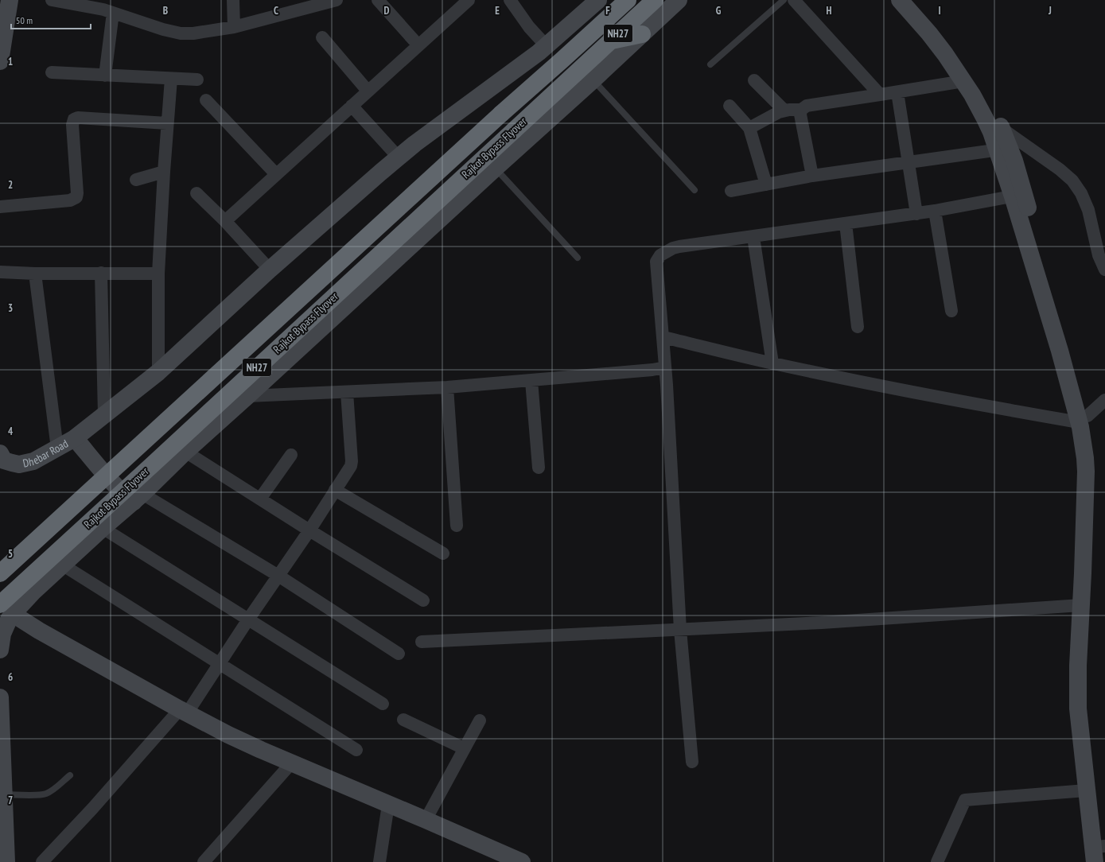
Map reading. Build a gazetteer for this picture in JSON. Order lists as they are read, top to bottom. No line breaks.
{"streets":{"highway":["NH27","Rajkot Bypass Flyover"],"street":["Dhebar Road"]},"crossings":[["NH27","Rajkot Bypass Flyover"]],"scale_bar":"50 m","grid":{"columns":["B","C","D","E","F","G","H","I","J"],"rows":["1","2","3","4","5","6","7"]}}
